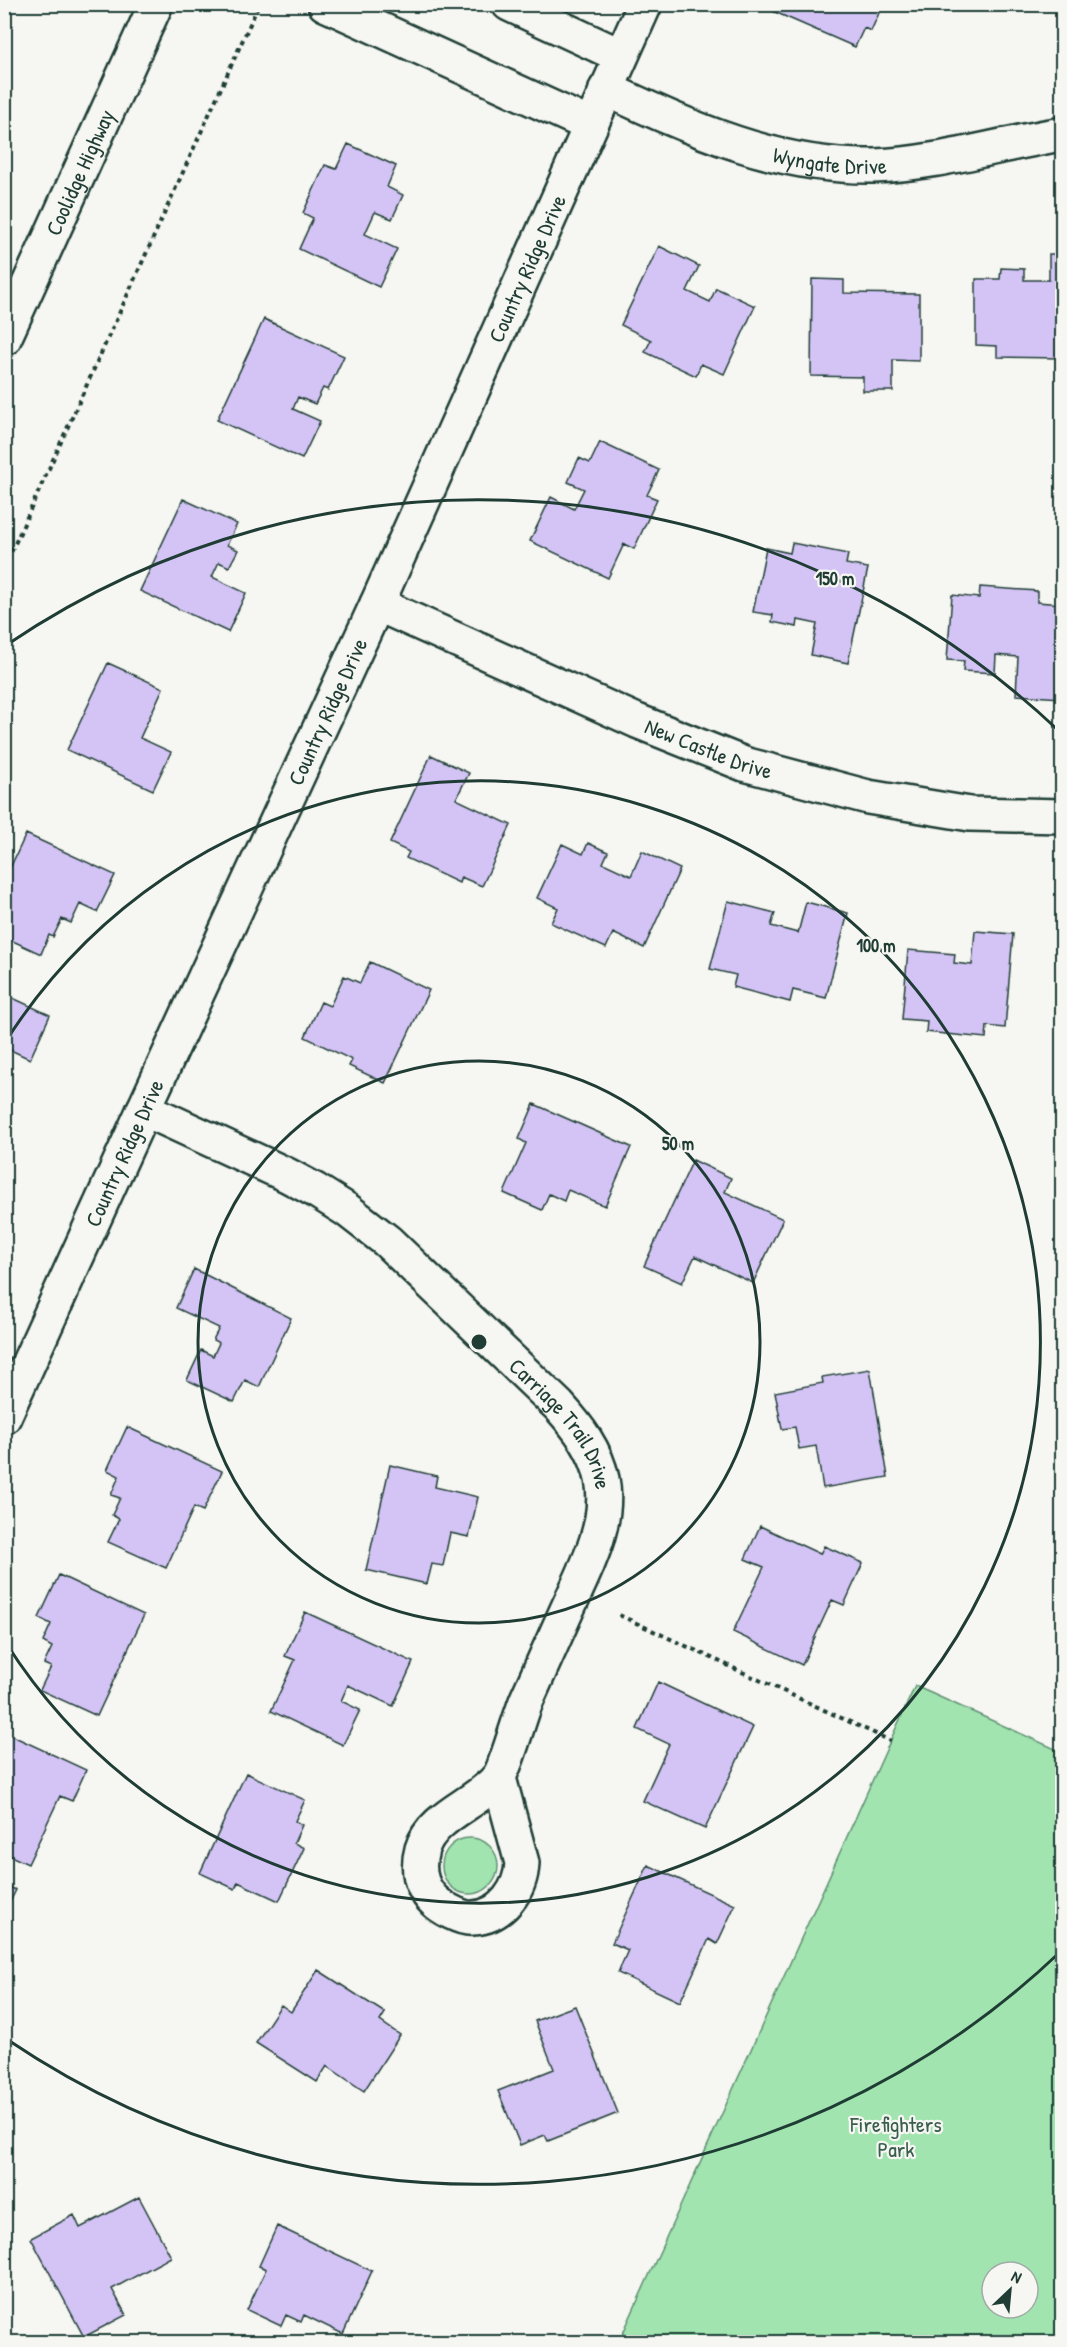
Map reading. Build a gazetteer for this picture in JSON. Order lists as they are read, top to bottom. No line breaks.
{"streets":{"street":["Wyngate Drive","Coolidge Highway","Country Ridge Drive","New Castle Drive","Carriage Trail Drive"]},"crossings":[["Wyngate Drive","Country Ridge Drive"],["Country Ridge Drive","New Castle Drive"],["Country Ridge Drive","Carriage Trail Drive"]],"parks":["Firefighters Park"],"north":"top right","rings":["150 m","100 m","50 m"]}
